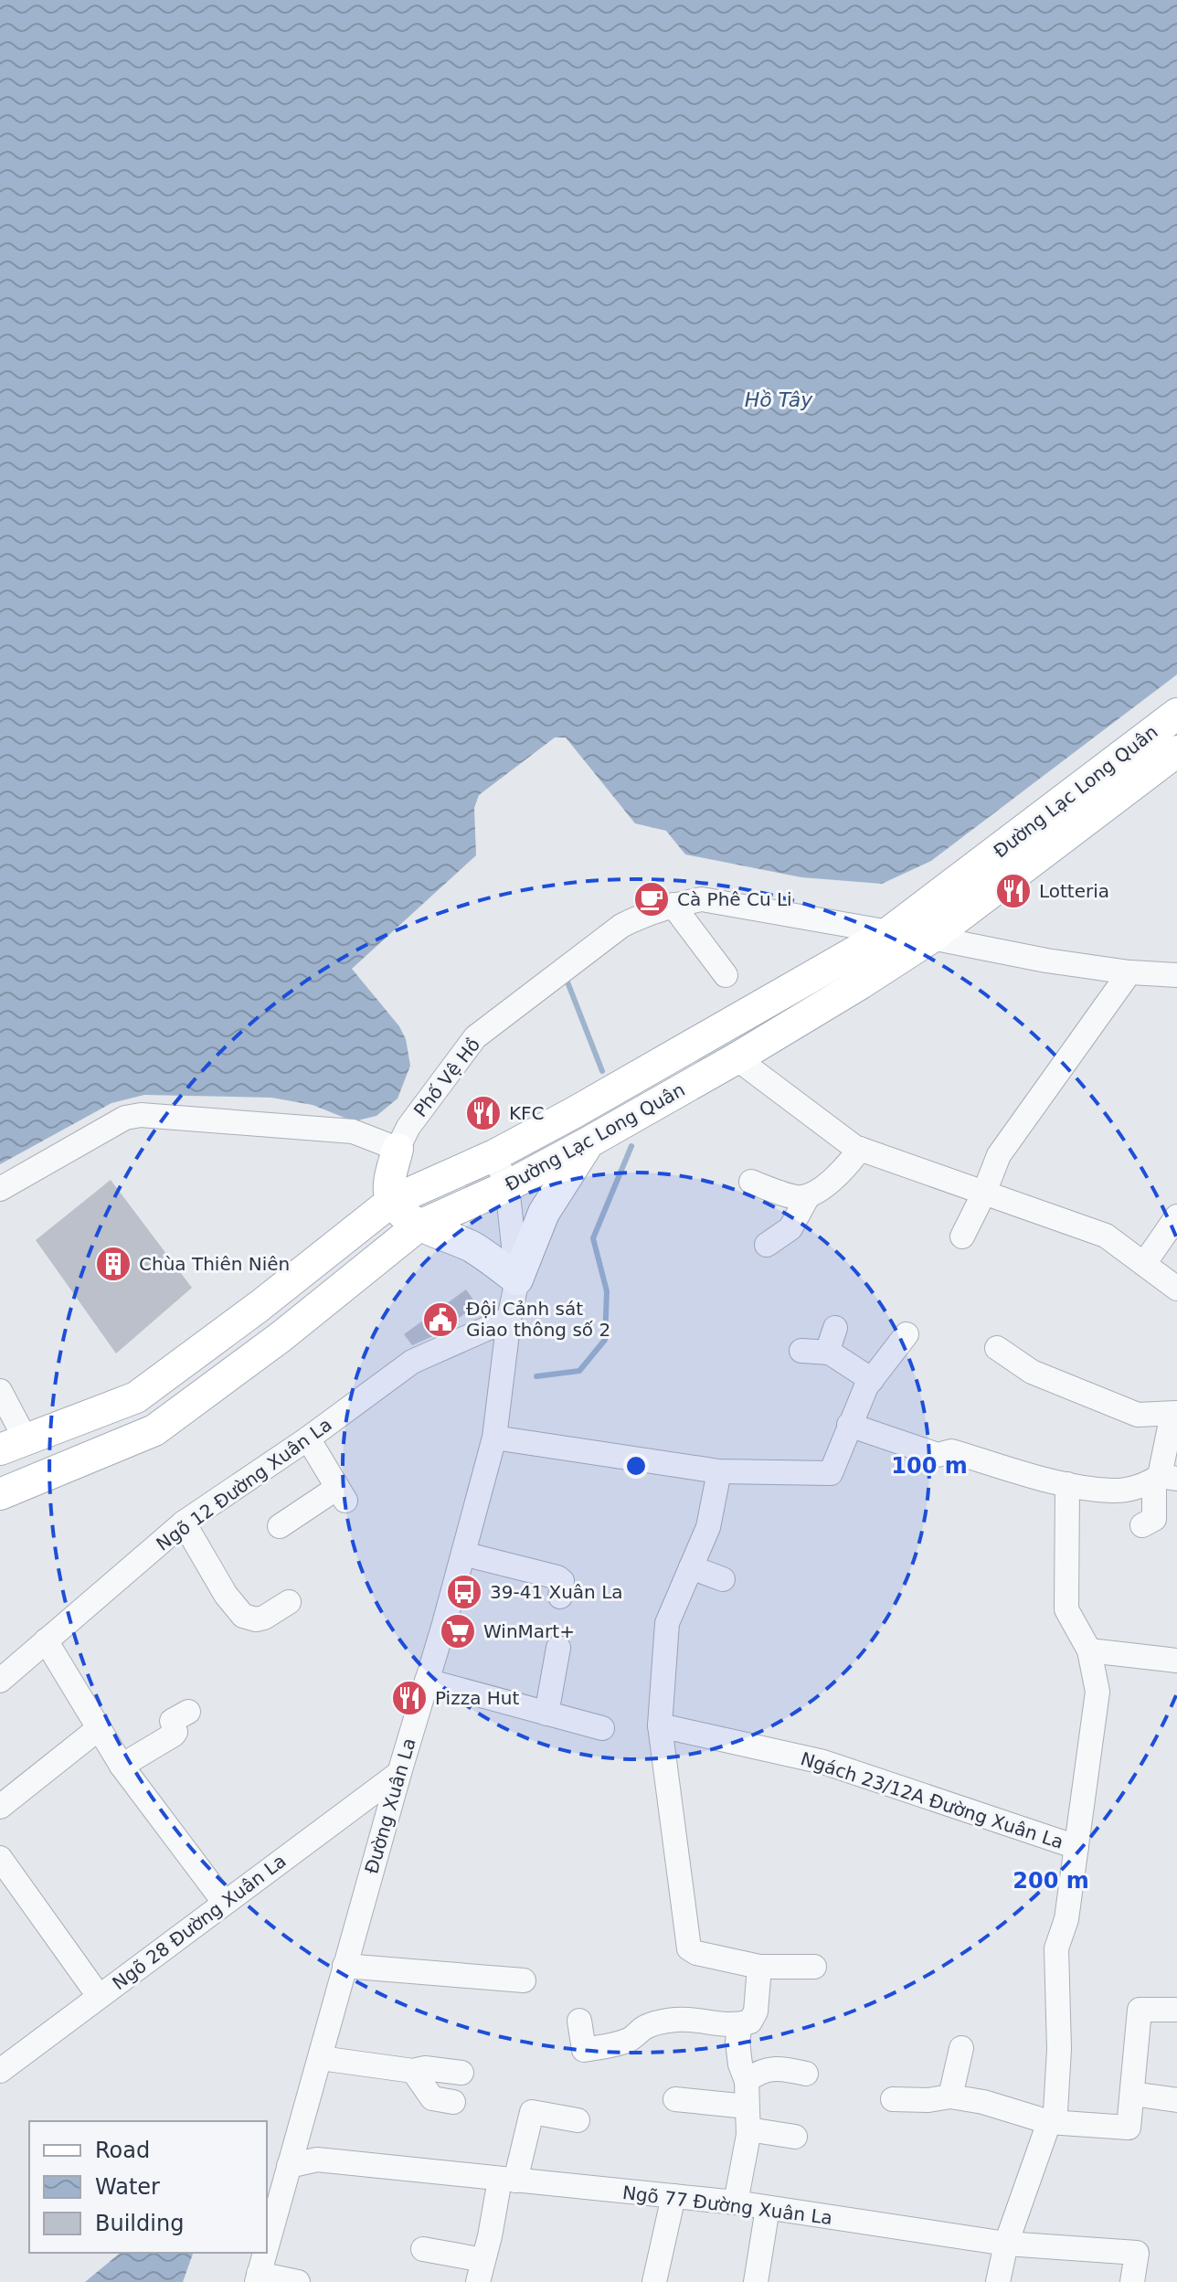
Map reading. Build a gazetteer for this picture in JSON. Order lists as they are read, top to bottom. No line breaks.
{"streets":{"main road":["Đường Lạc Long Quân"],"street":["Phố Vệ Hồ","Ngõ 12 Đường Xuân La","Ngách 23/12A Đường Xuân La","Đường Xuân La","Ngõ 28 Đường Xuân La","Ngõ 77 Đường Xuân La"]},"crossings":[["Đường Lạc Long Quân","Phố Vệ Hồ"],["Đường Lạc Long Quân","Đường Xuân La"],["Ngõ 12 Đường Xuân La","Đường Xuân La"],["Đường Xuân La","Ngõ 28 Đường Xuân La"],["Đường Xuân La","Ngõ 77 Đường Xuân La"]],"water":["Hồ Tây"],"places":{"restaurant":["Lotteria","KFC","Pizza Hut"],"cafe":["Cà Phê Cu Li"],"building":["Chùa Thiên Niên"],"public building":["Đội Cảnh sát Giao thông số 2"],"bus stop":["39-41 Xuân La"],"supermarket":["WinMart+"]},"legend":["Road","Water","Building"],"rings":["100 m","200 m"]}
